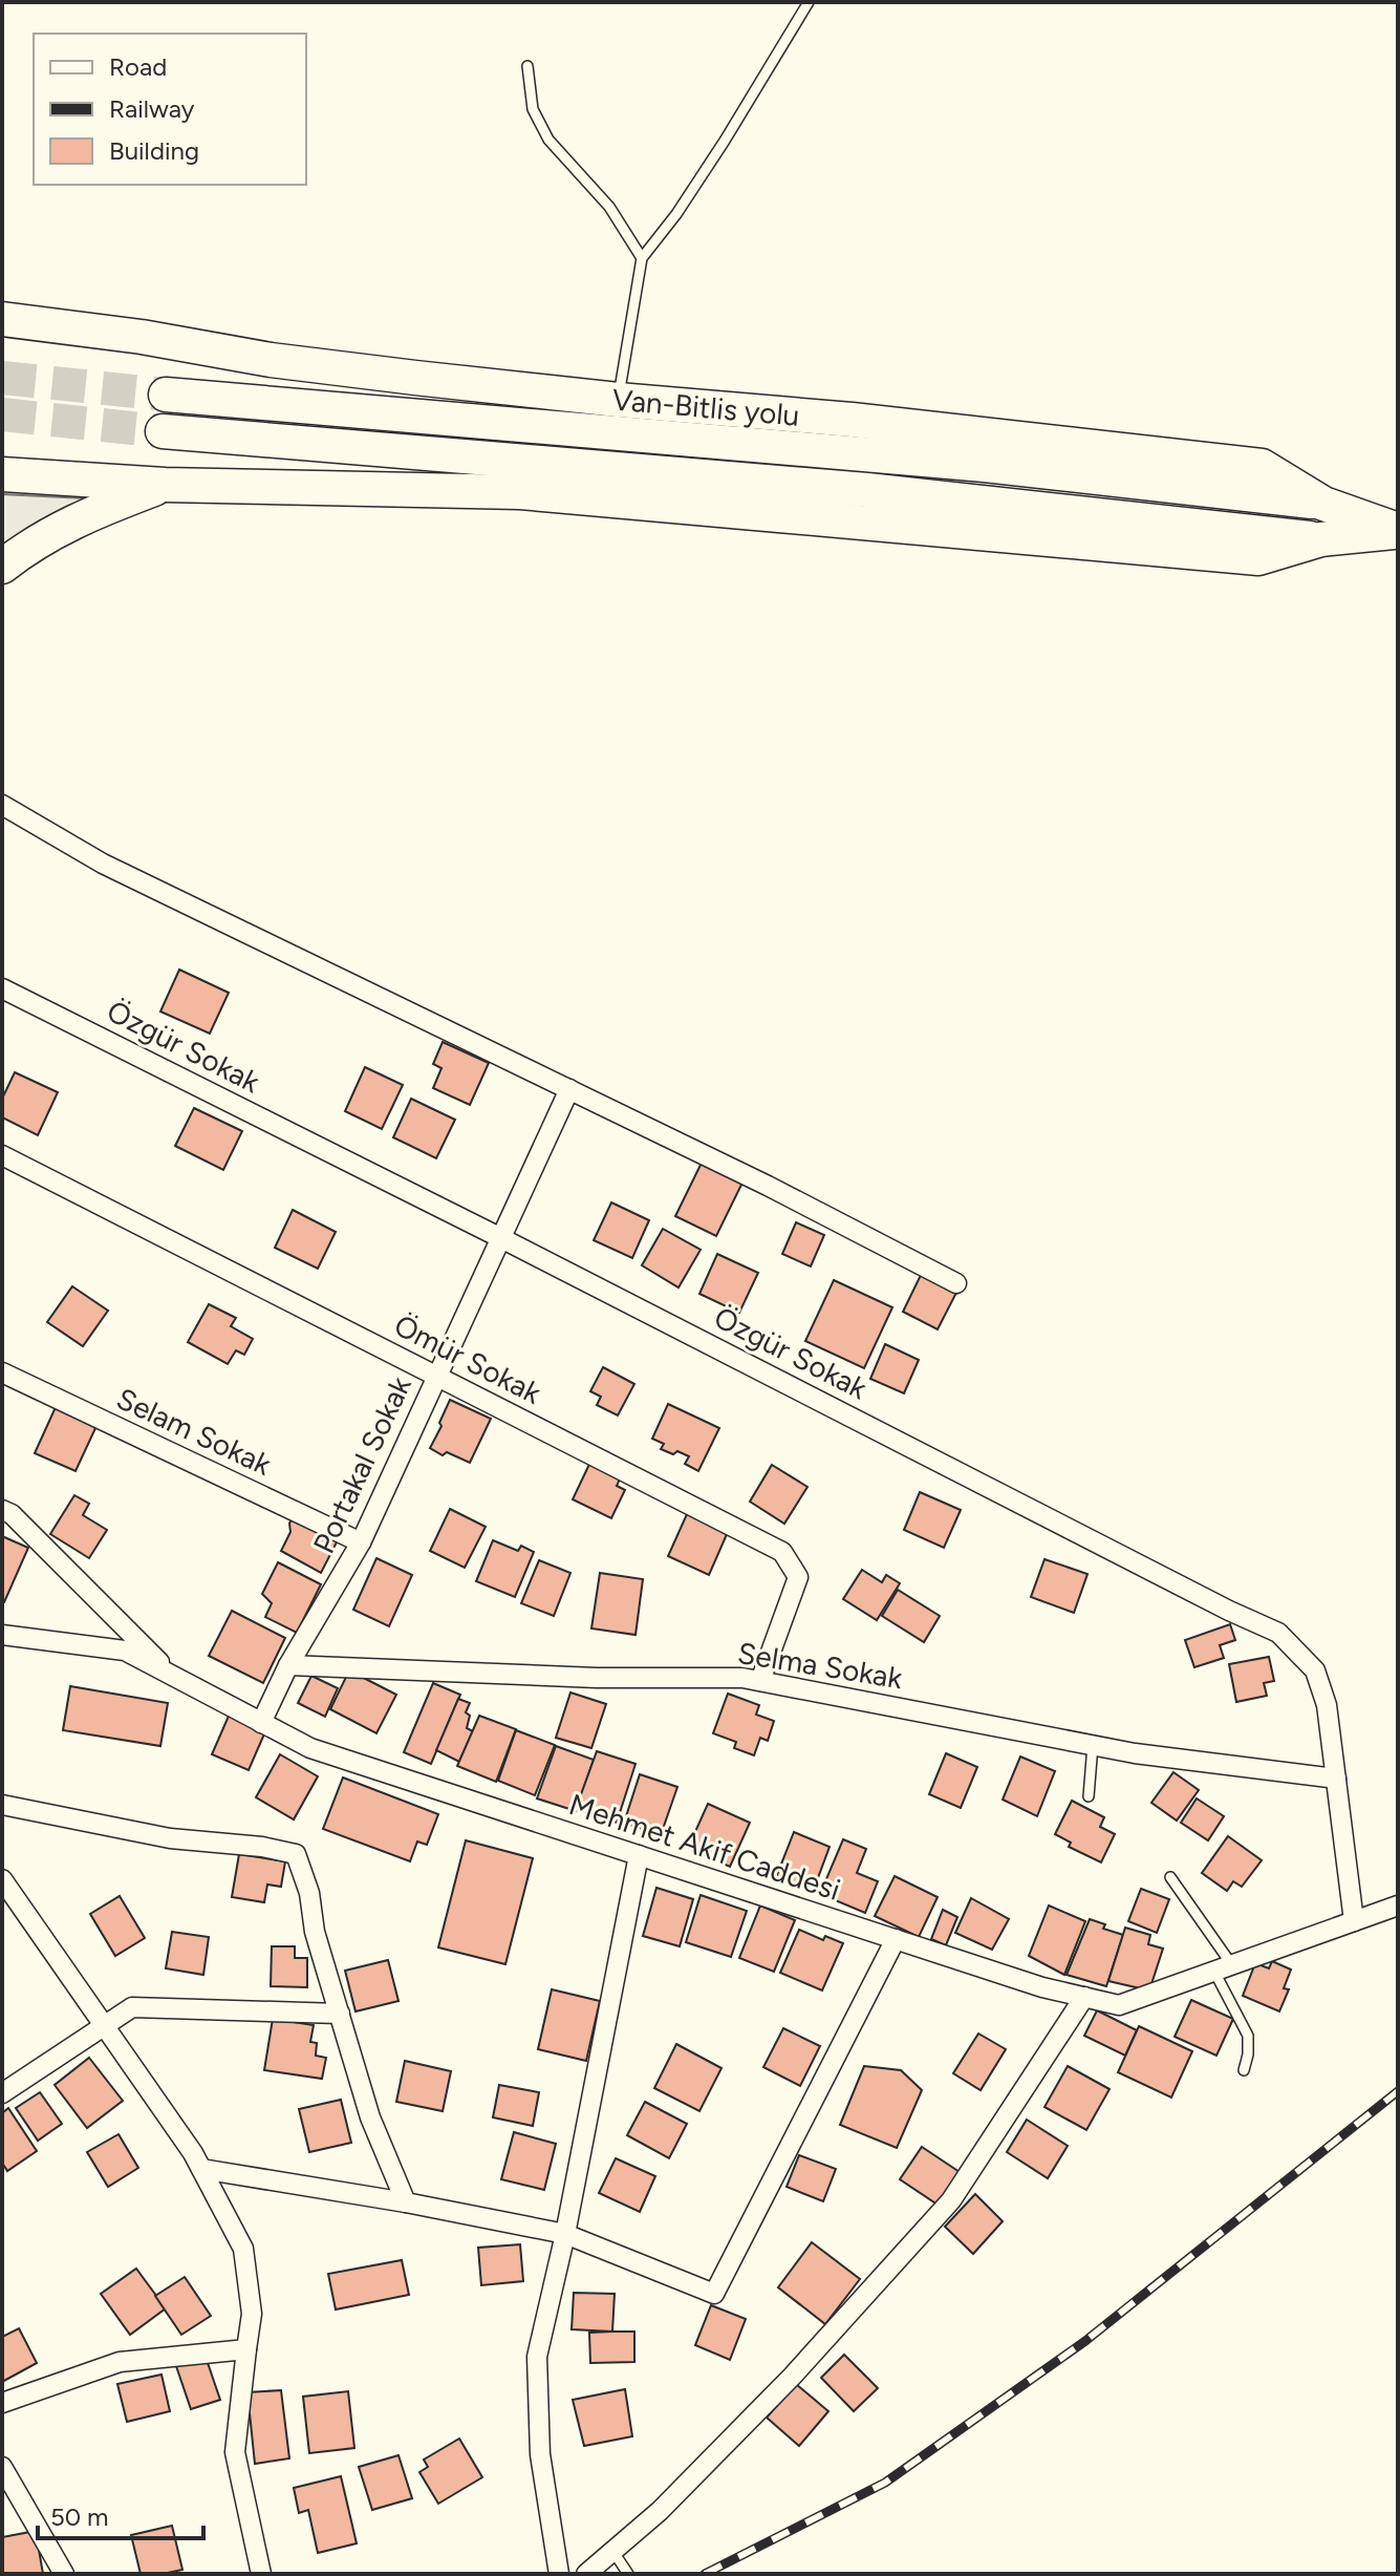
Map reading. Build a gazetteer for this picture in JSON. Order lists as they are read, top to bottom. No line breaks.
{"streets":{"highway":["Van-Bitlis yolu"],"street":["Özgür Sokak","Ömür Sokak","Selam Sokak","Portakal Sokak","Selma Sokak","Mehmet Akif Caddesi"]},"crossings":[["Özgür Sokak","Portakal Sokak"],["Özgür Sokak","Selma Sokak"],["Özgür Sokak","Mehmet Akif Caddesi"],["Ömür Sokak","Portakal Sokak"],["Ömür Sokak","Selma Sokak"],["Selam Sokak","Portakal Sokak"],["Portakal Sokak","Selma Sokak"],["Portakal Sokak","Mehmet Akif Caddesi"]],"legend":["Road","Railway","Building"],"scale_bar":"50 m"}
